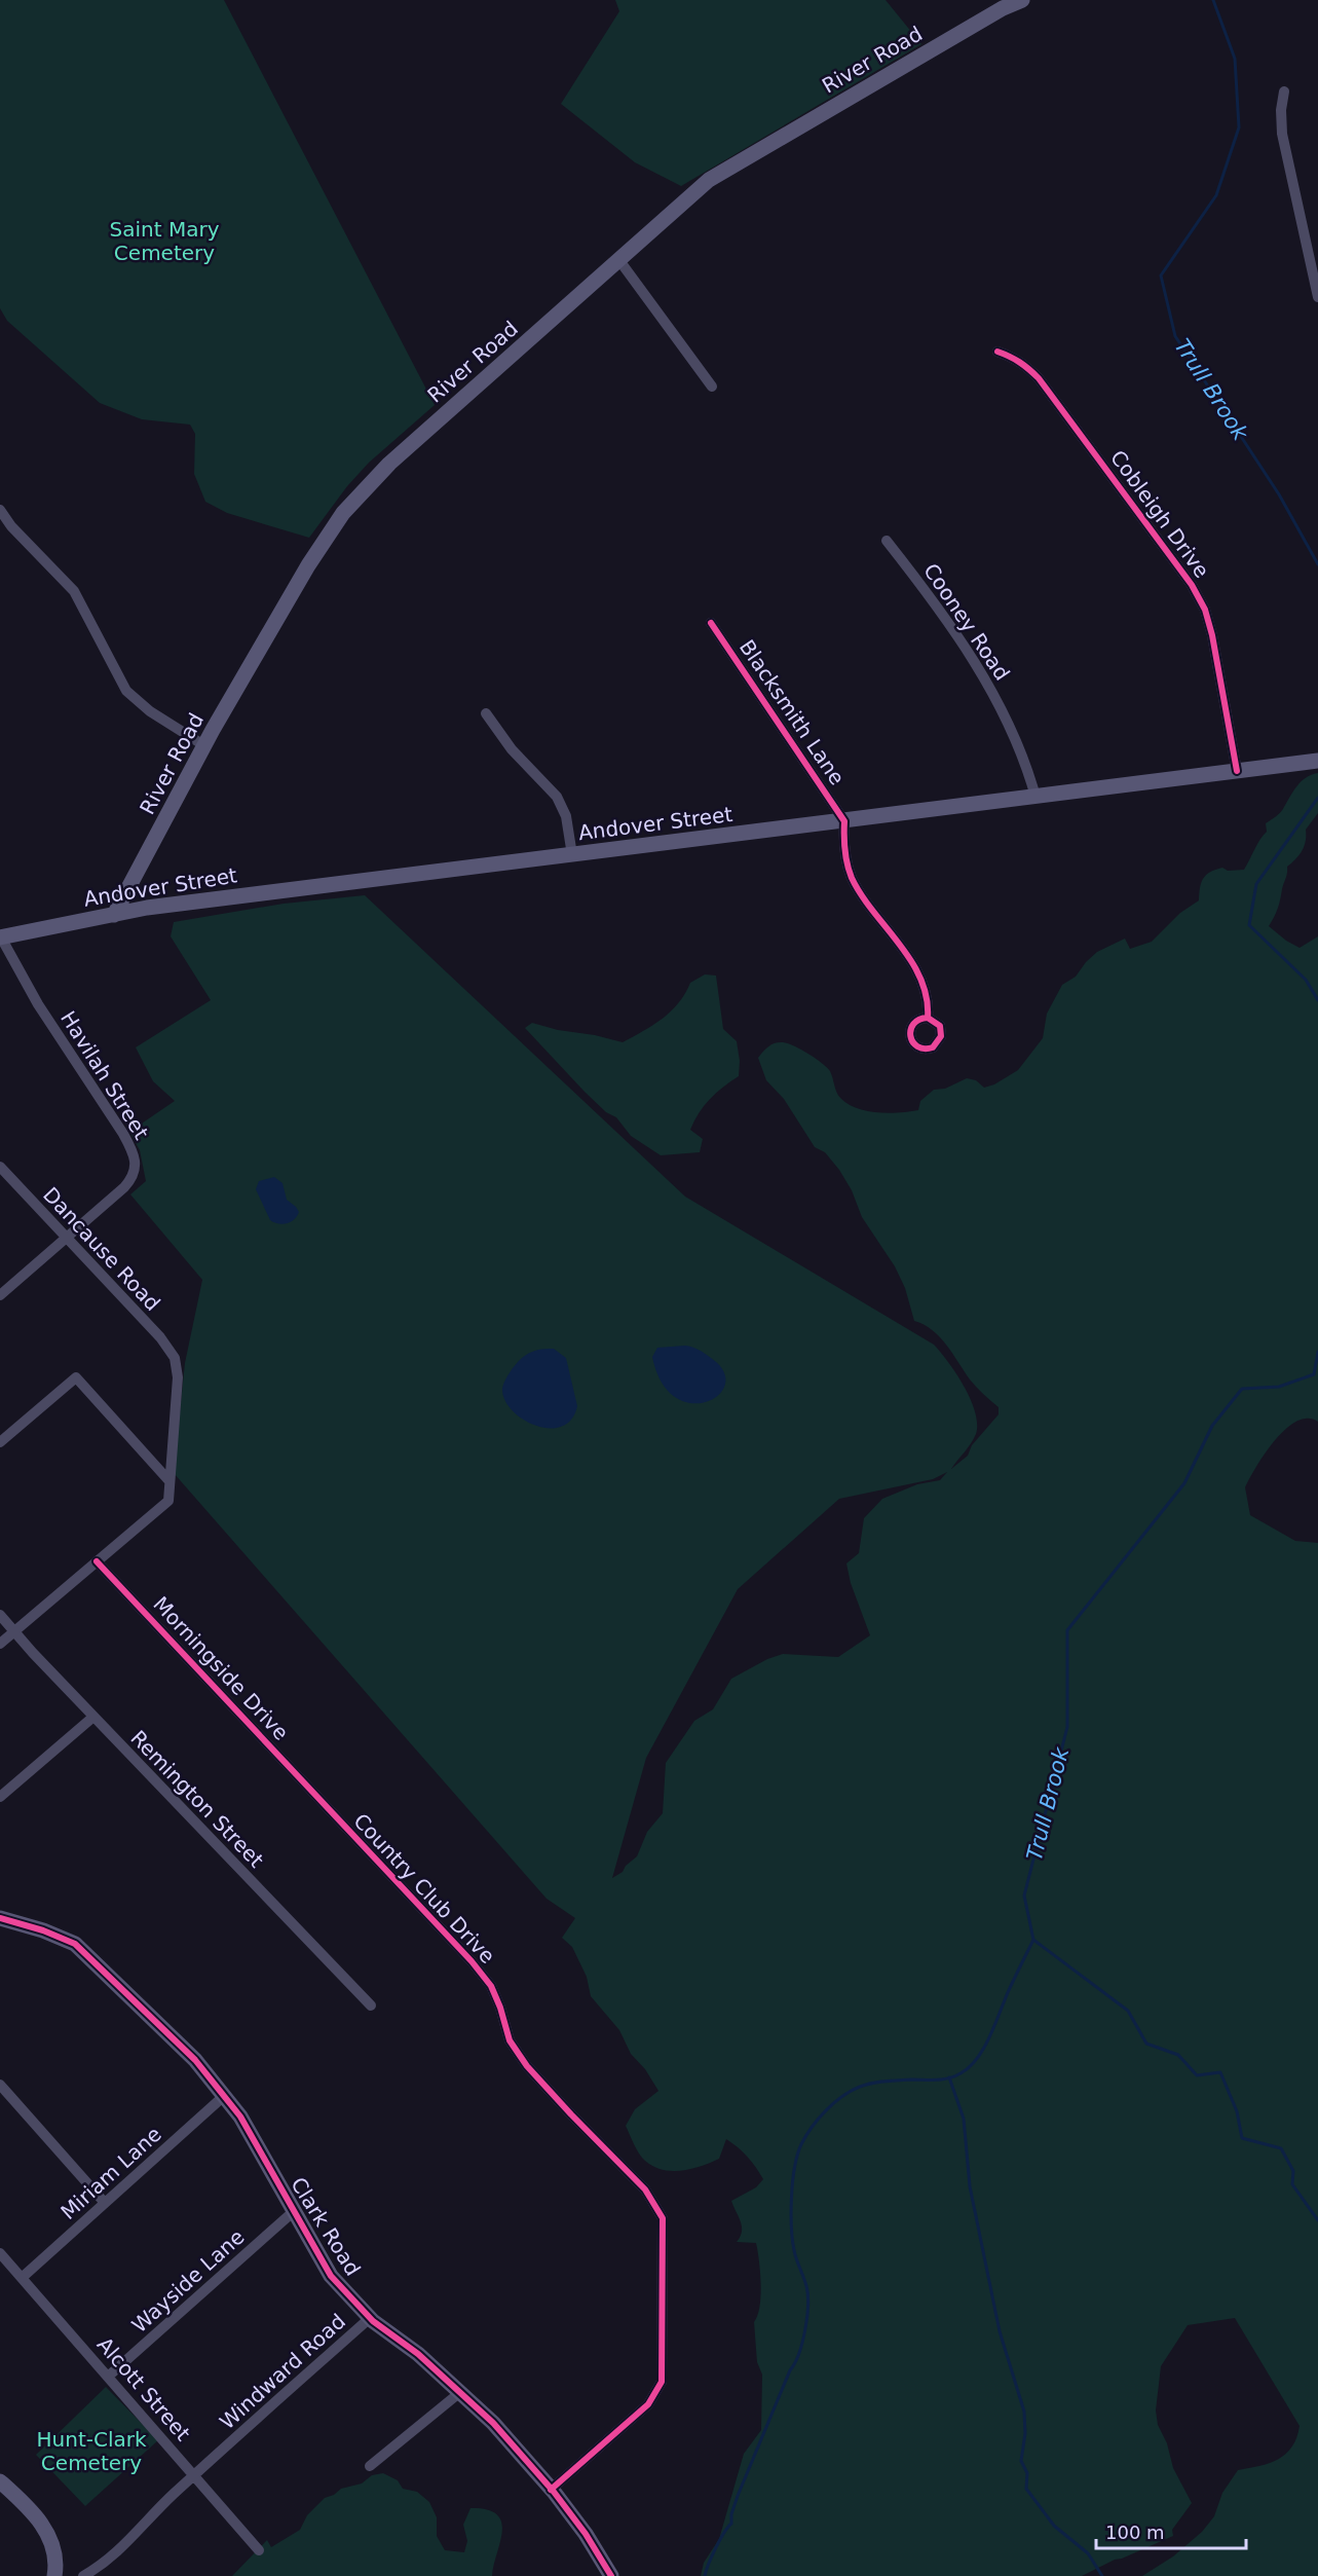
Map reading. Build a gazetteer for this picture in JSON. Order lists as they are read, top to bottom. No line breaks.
{"streets":{"main road":["River Road","Andover Street","Clark Road"],"street":["Cobleigh Drive","Cooney Road","Blacksmith Lane","Havilah Street","Dancause Road","Morningside Drive","Remington Street","Country Club Drive","Miriam Lane","Wayside Lane","Windward Road","Alcott Street"]},"crossings":[["River Road","Andover Street"],["Cobleigh Drive","Andover Street"],["Cooney Road","Andover Street"],["Blacksmith Lane","Andover Street"],["Andover Street","Havilah Street"],["Havilah Street","Dancause Road"],["Morningside Drive","Country Club Drive"],["Country Club Drive","Clark Road"],["Miriam Lane","Clark Road"],["Miriam Lane","Alcott Street"],["Clark Road","Wayside Lane"],["Clark Road","Windward Road"],["Wayside Lane","Alcott Street"],["Windward Road","Alcott Street"]],"water":["Trull Brook"],"parks":["Saint Mary Cemetery","Hunt-Clark Cemetery"],"scale_bar":"100 m"}
